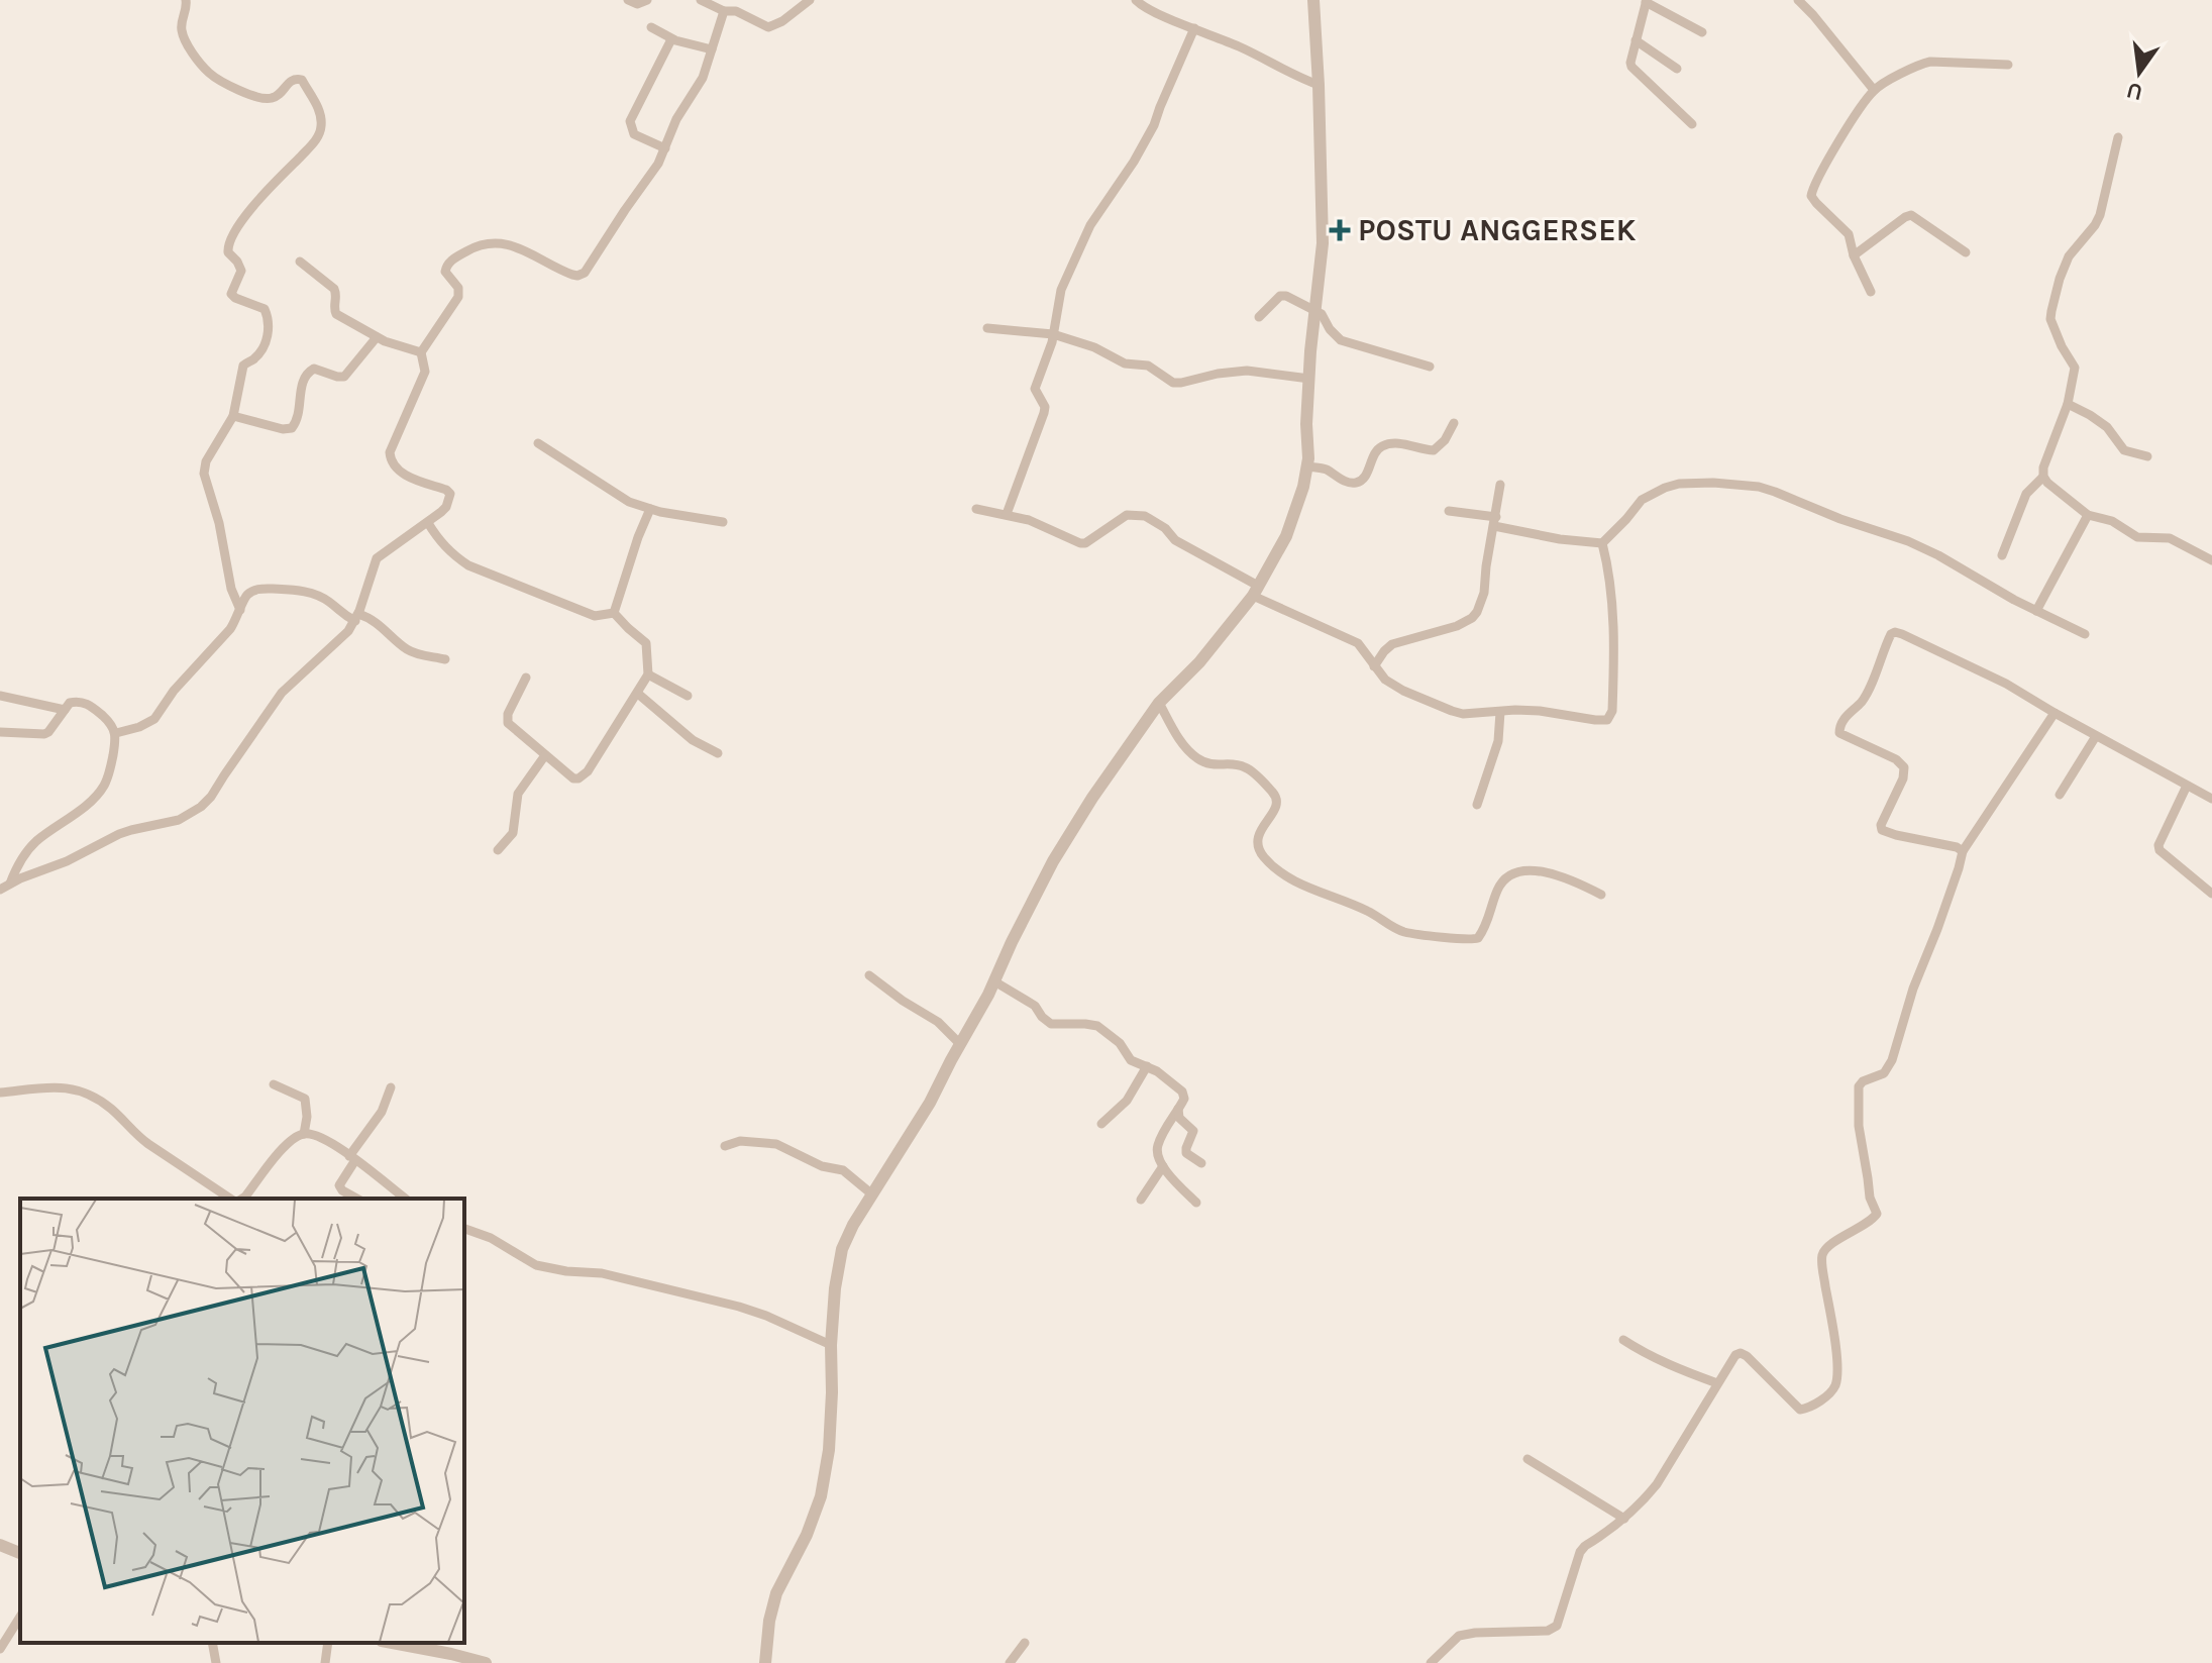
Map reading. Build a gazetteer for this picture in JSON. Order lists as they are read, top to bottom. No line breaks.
{"places":{"health":["POSTU ANGGERSEK"]},"north":"bottom"}
